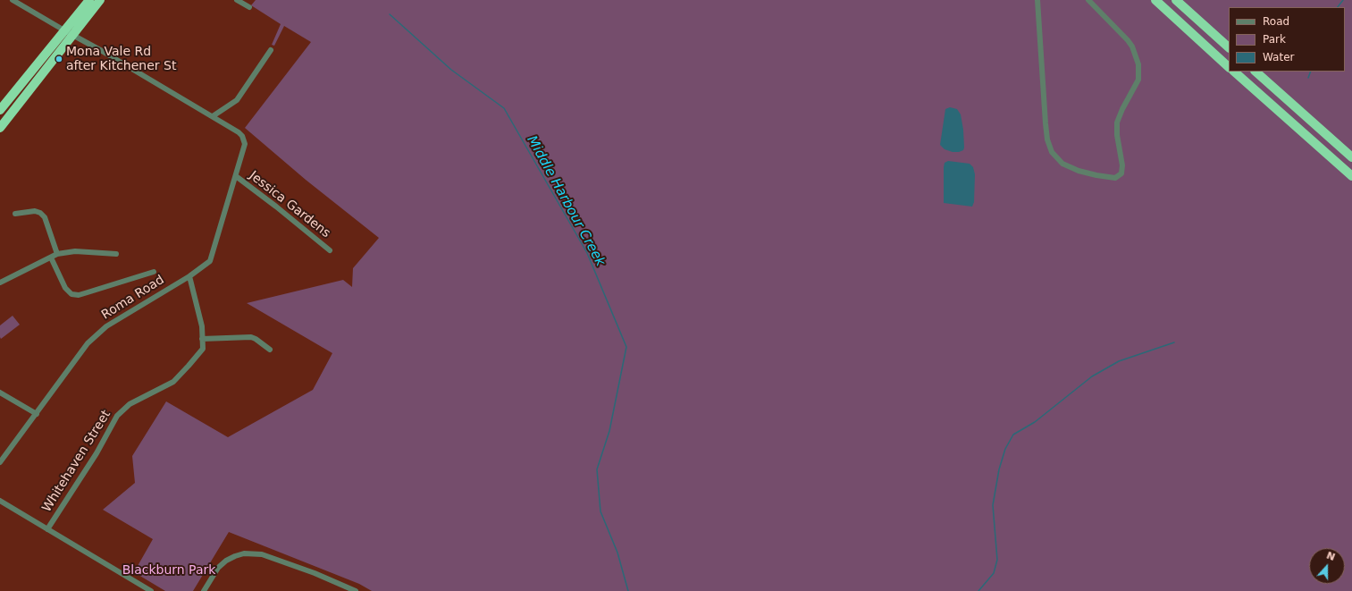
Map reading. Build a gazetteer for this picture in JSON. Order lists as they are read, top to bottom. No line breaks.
{"streets":{"street":["Jessica Gardens","Roma Road","Whitehaven Street"]},"crossings":[["Jessica Gardens","Roma Road"],["Roma Road","Whitehaven Street"]],"water":["Middle Harbour Creek"],"parks":["Blackburn Park"],"places":["Mona Vale Rd after Kitchener St"],"legend":["Road","Park","Water"],"north":"top"}
